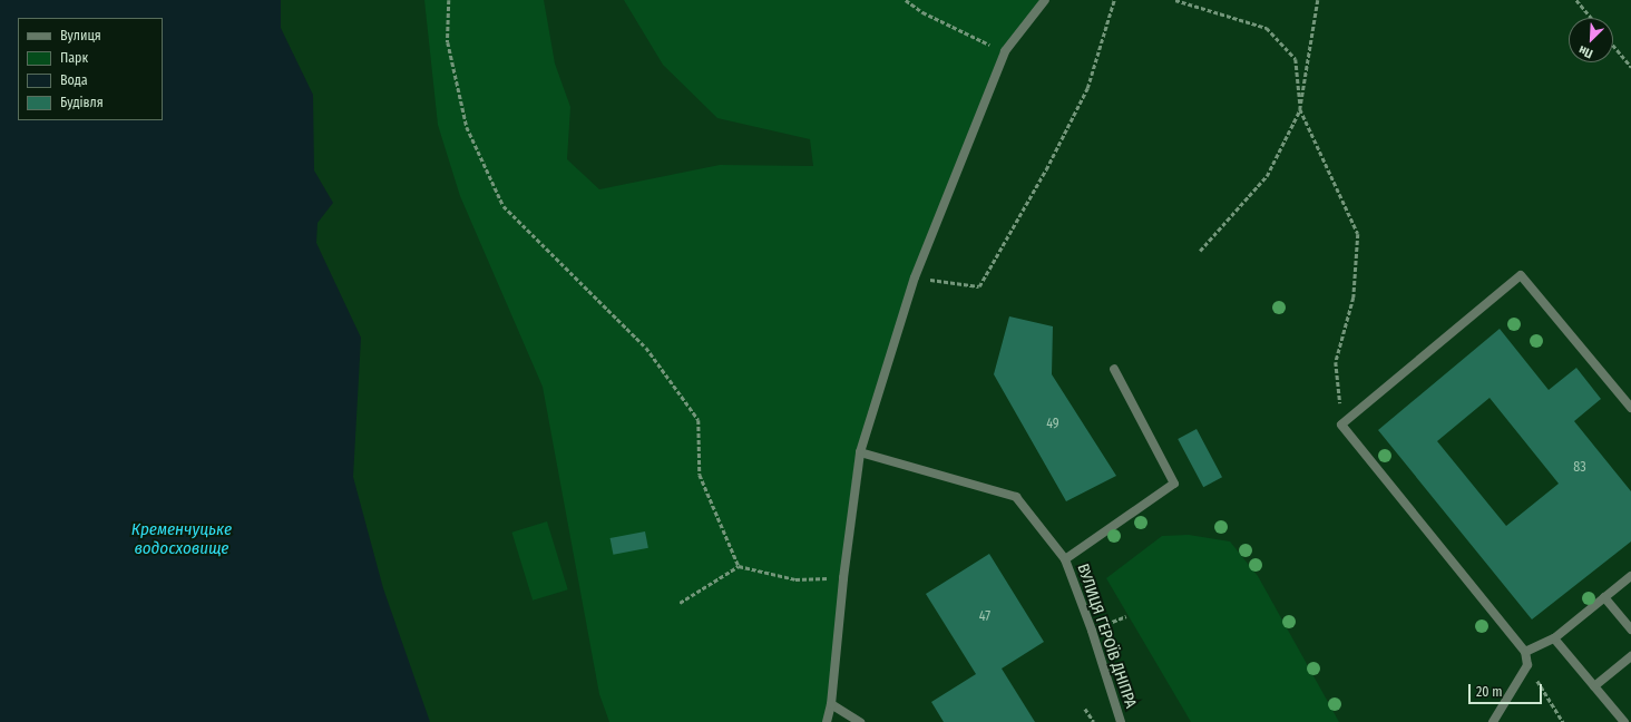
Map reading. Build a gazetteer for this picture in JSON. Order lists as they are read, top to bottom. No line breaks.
{"streets":{"street":["ВУЛИЦЯ ГЕРОЇВ ДНІПРА"]},"water":["Кременчуцьке водосховище"],"house_numbers":["49","83","47"],"legend":["Вулиця","Парк","Вода","Будівля"],"scale_bar":"20 m","north":"bottom left"}
